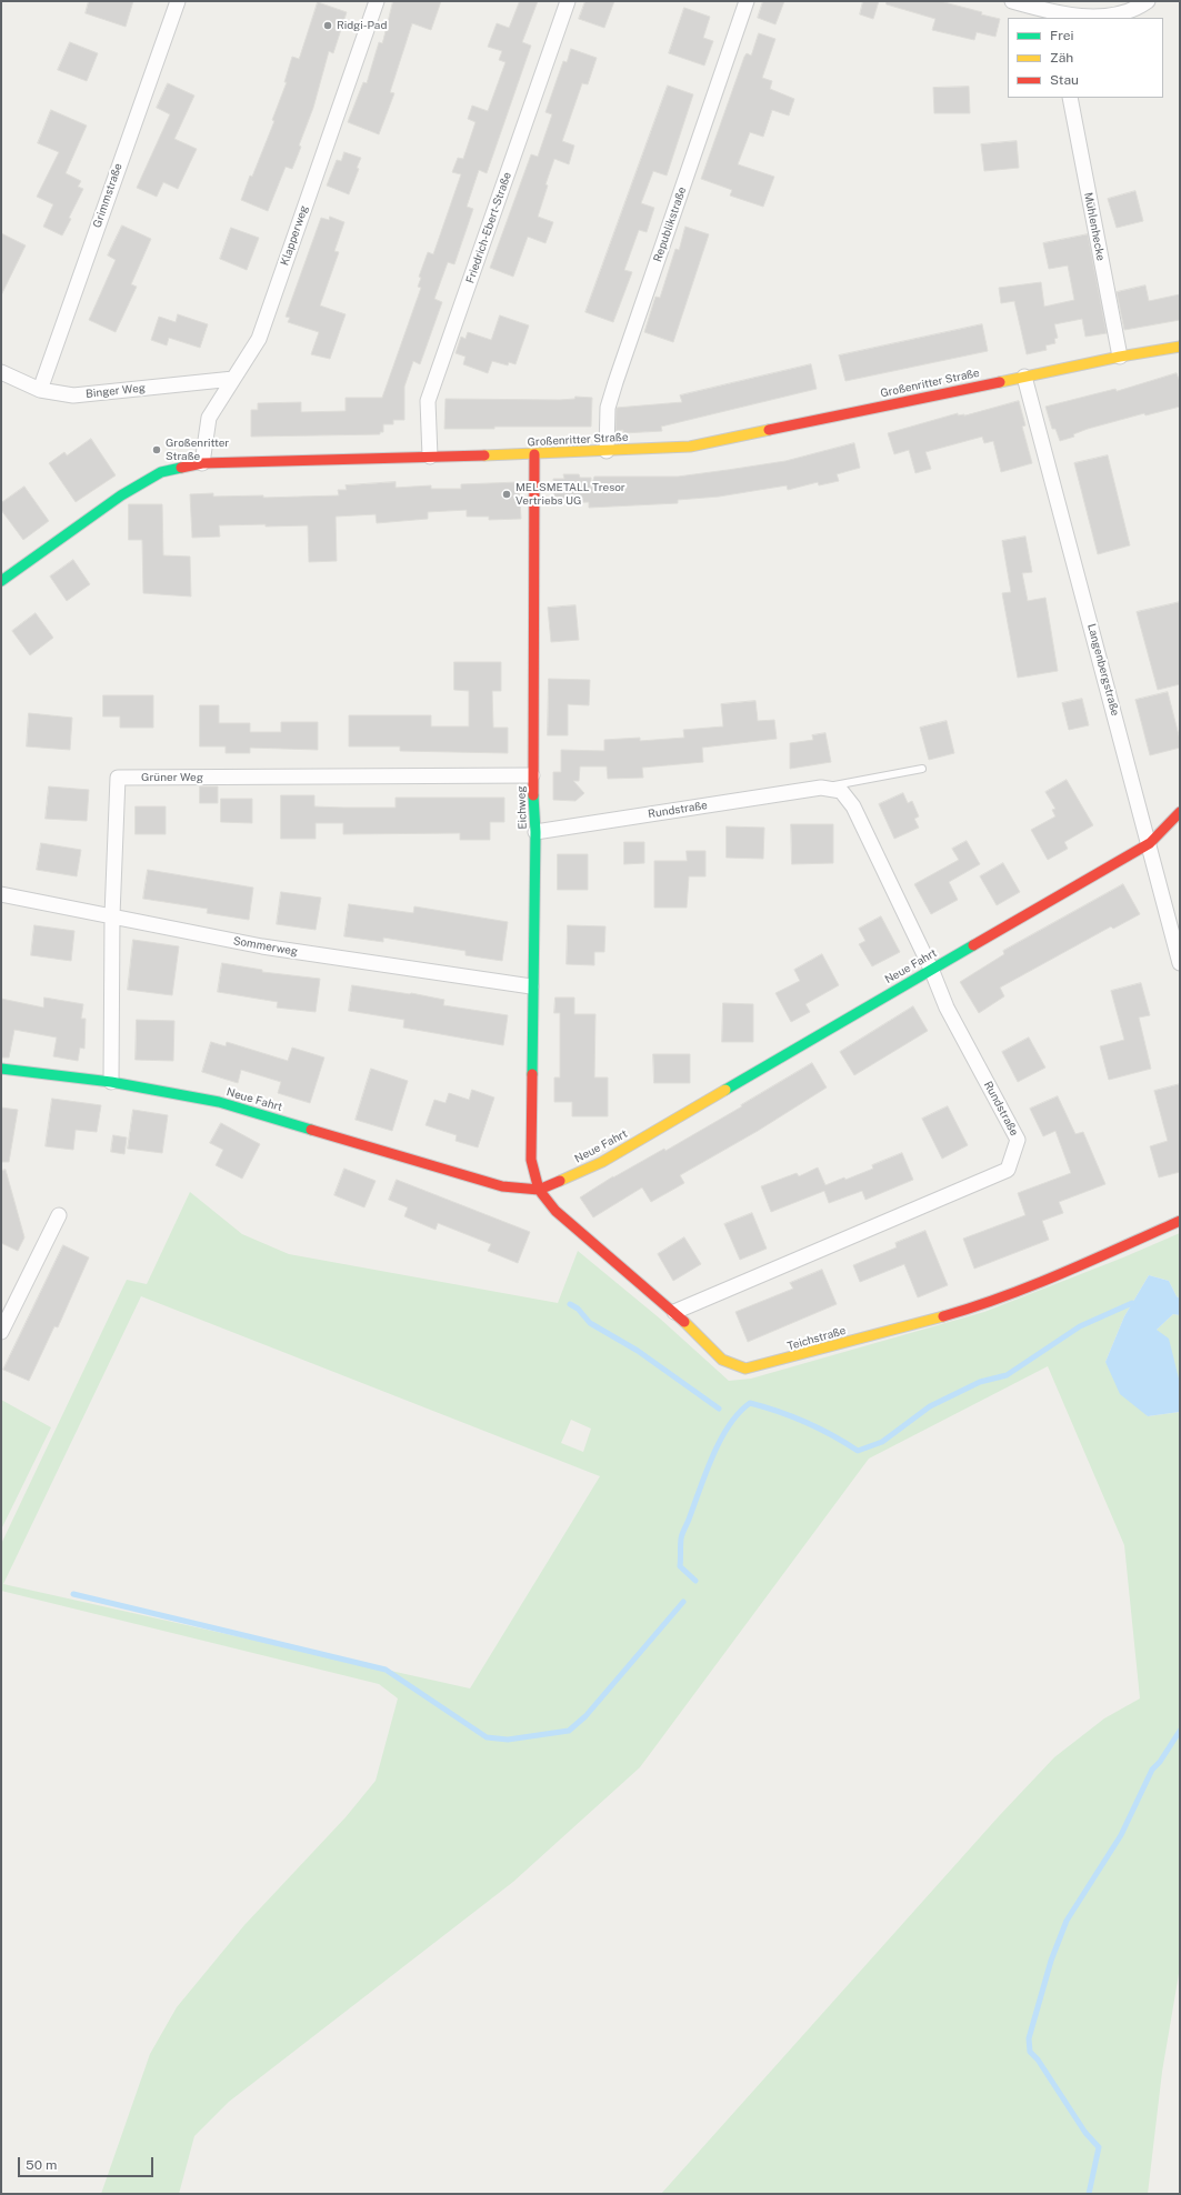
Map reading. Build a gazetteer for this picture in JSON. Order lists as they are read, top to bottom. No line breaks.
{"streets":{"street":["Grimmstraße","Republikstraße","Mühlenhecke","Friedrich-Ebert-Straße","Klapperweg","Großenritter Straße","Binger Weg","Langenbergstraße","Grüner Weg","Eichweg","Rundstraße","Sommerweg","Neue Fahrt","Teichstraße"]},"crossings":[["Grimmstraße","Binger Weg"],["Republikstraße","Großenritter Straße"],["Mühlenhecke","Großenritter Straße"],["Friedrich-Ebert-Straße","Großenritter Straße"],["Klapperweg","Großenritter Straße"],["Klapperweg","Binger Weg"],["Großenritter Straße","Langenbergstraße"],["Großenritter Straße","Eichweg"],["Langenbergstraße","Neue Fahrt"],["Grüner Weg","Eichweg"],["Grüner Weg","Sommerweg"],["Grüner Weg","Neue Fahrt"],["Eichweg","Rundstraße"],["Eichweg","Sommerweg"],["Eichweg","Teichstraße"],["Rundstraße","Neue Fahrt"],["Rundstraße","Teichstraße"],["Neue Fahrt","Teichstraße"]],"places":["Ridgi-Pad","Großenritter Straße","MELSMETALL Tresor Vertriebs UG"],"legend":["Frei","Zäh","Stau"],"scale_bar":"50 m"}
